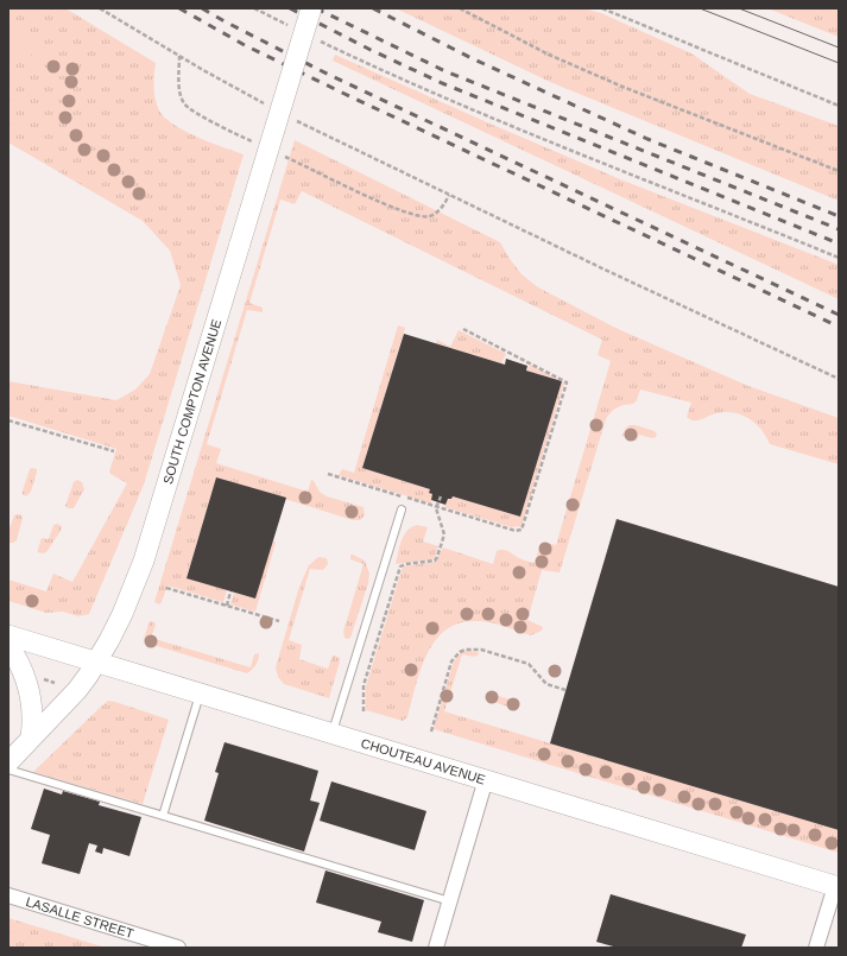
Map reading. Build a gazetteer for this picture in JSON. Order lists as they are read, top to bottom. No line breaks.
{"streets":{"main road":["SOUTH COMPTON AVENUE","CHOUTEAU AVENUE"],"street":["LASALLE STREET"]},"crossings":[["SOUTH COMPTON AVENUE","CHOUTEAU AVENUE"]]}
